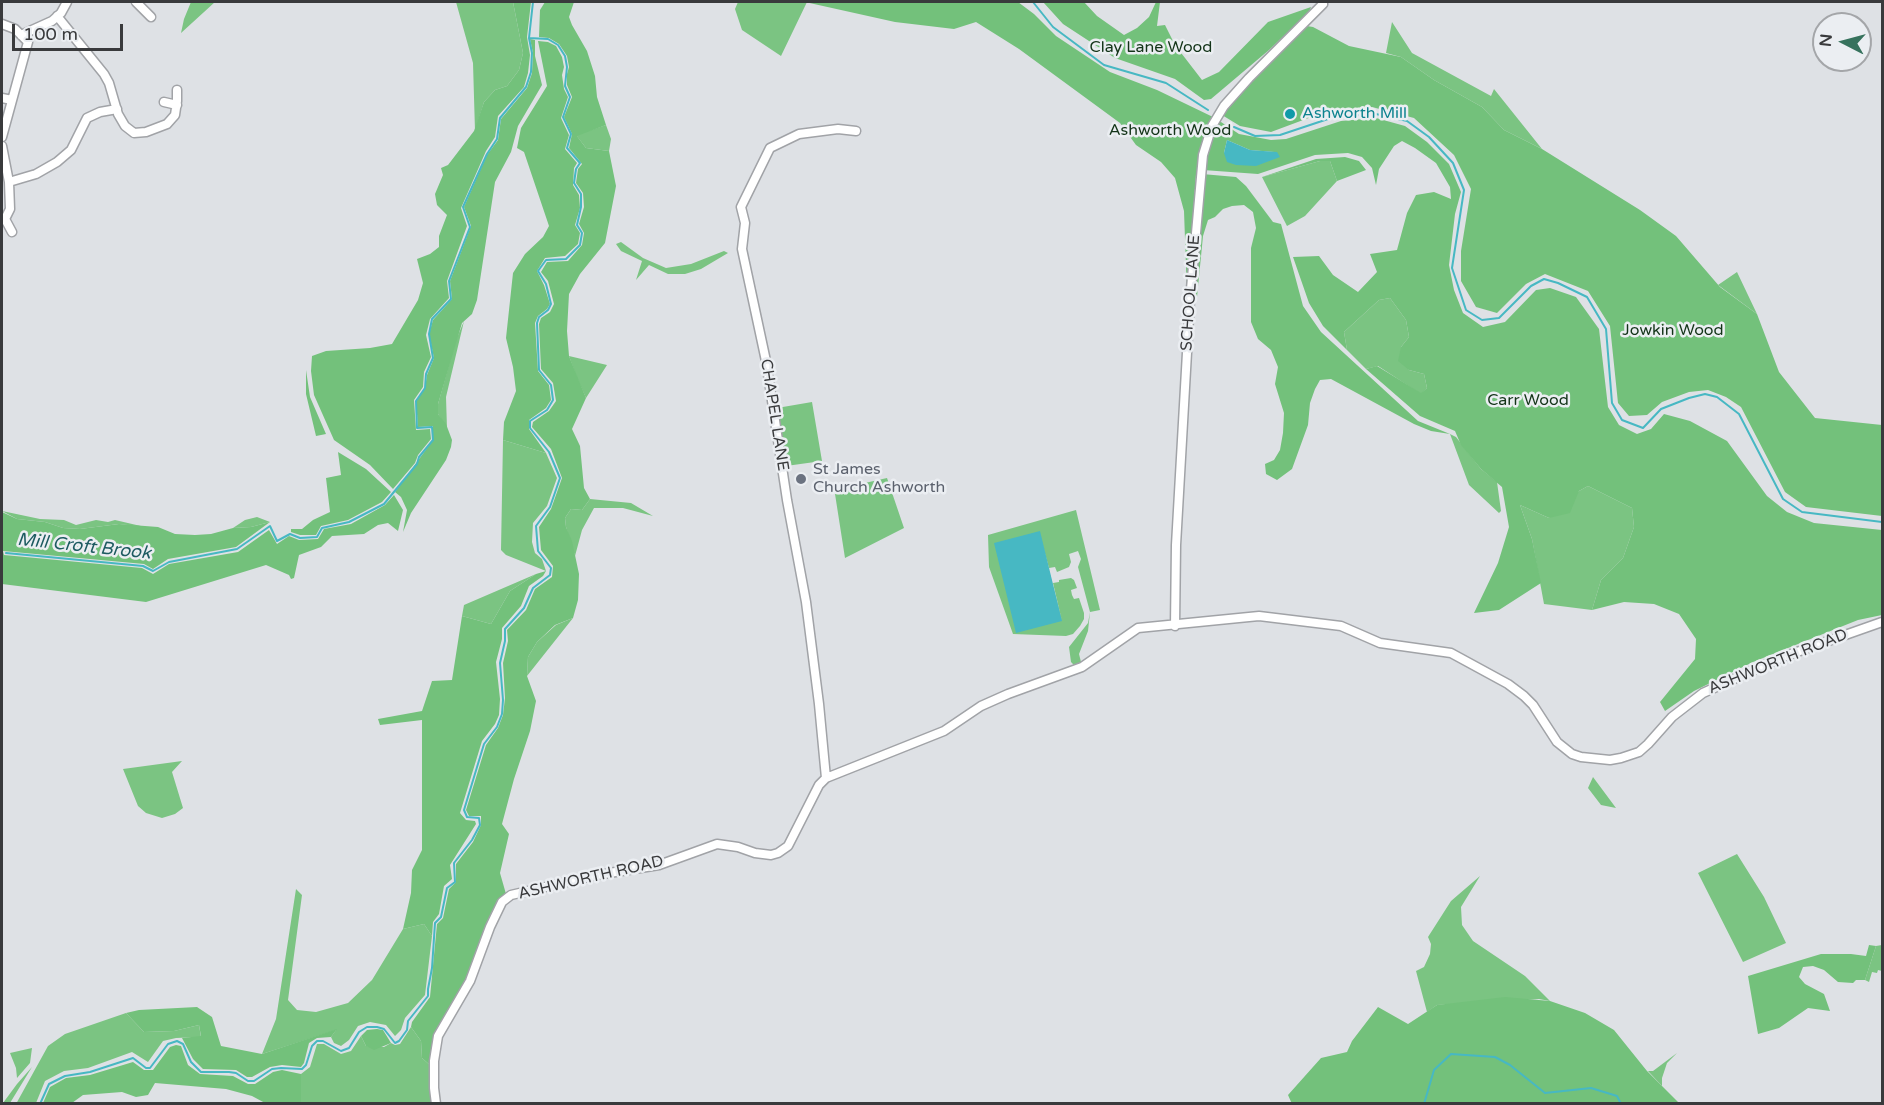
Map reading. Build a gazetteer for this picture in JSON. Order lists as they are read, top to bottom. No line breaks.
{"streets":{"street":["SCHOOL LANE","CHAPEL LANE","ASHWORTH ROAD"]},"crossings":[["SCHOOL LANE","ASHWORTH ROAD"],["CHAPEL LANE","ASHWORTH ROAD"]],"water":["Mill Croft Brook"],"parks":["Clay Lane Wood","Ashworth Wood","Jowkin Wood","Carr Wood"],"places":["Ashworth Mill","St James Church Ashworth"],"scale_bar":"100 m","north":"left"}
